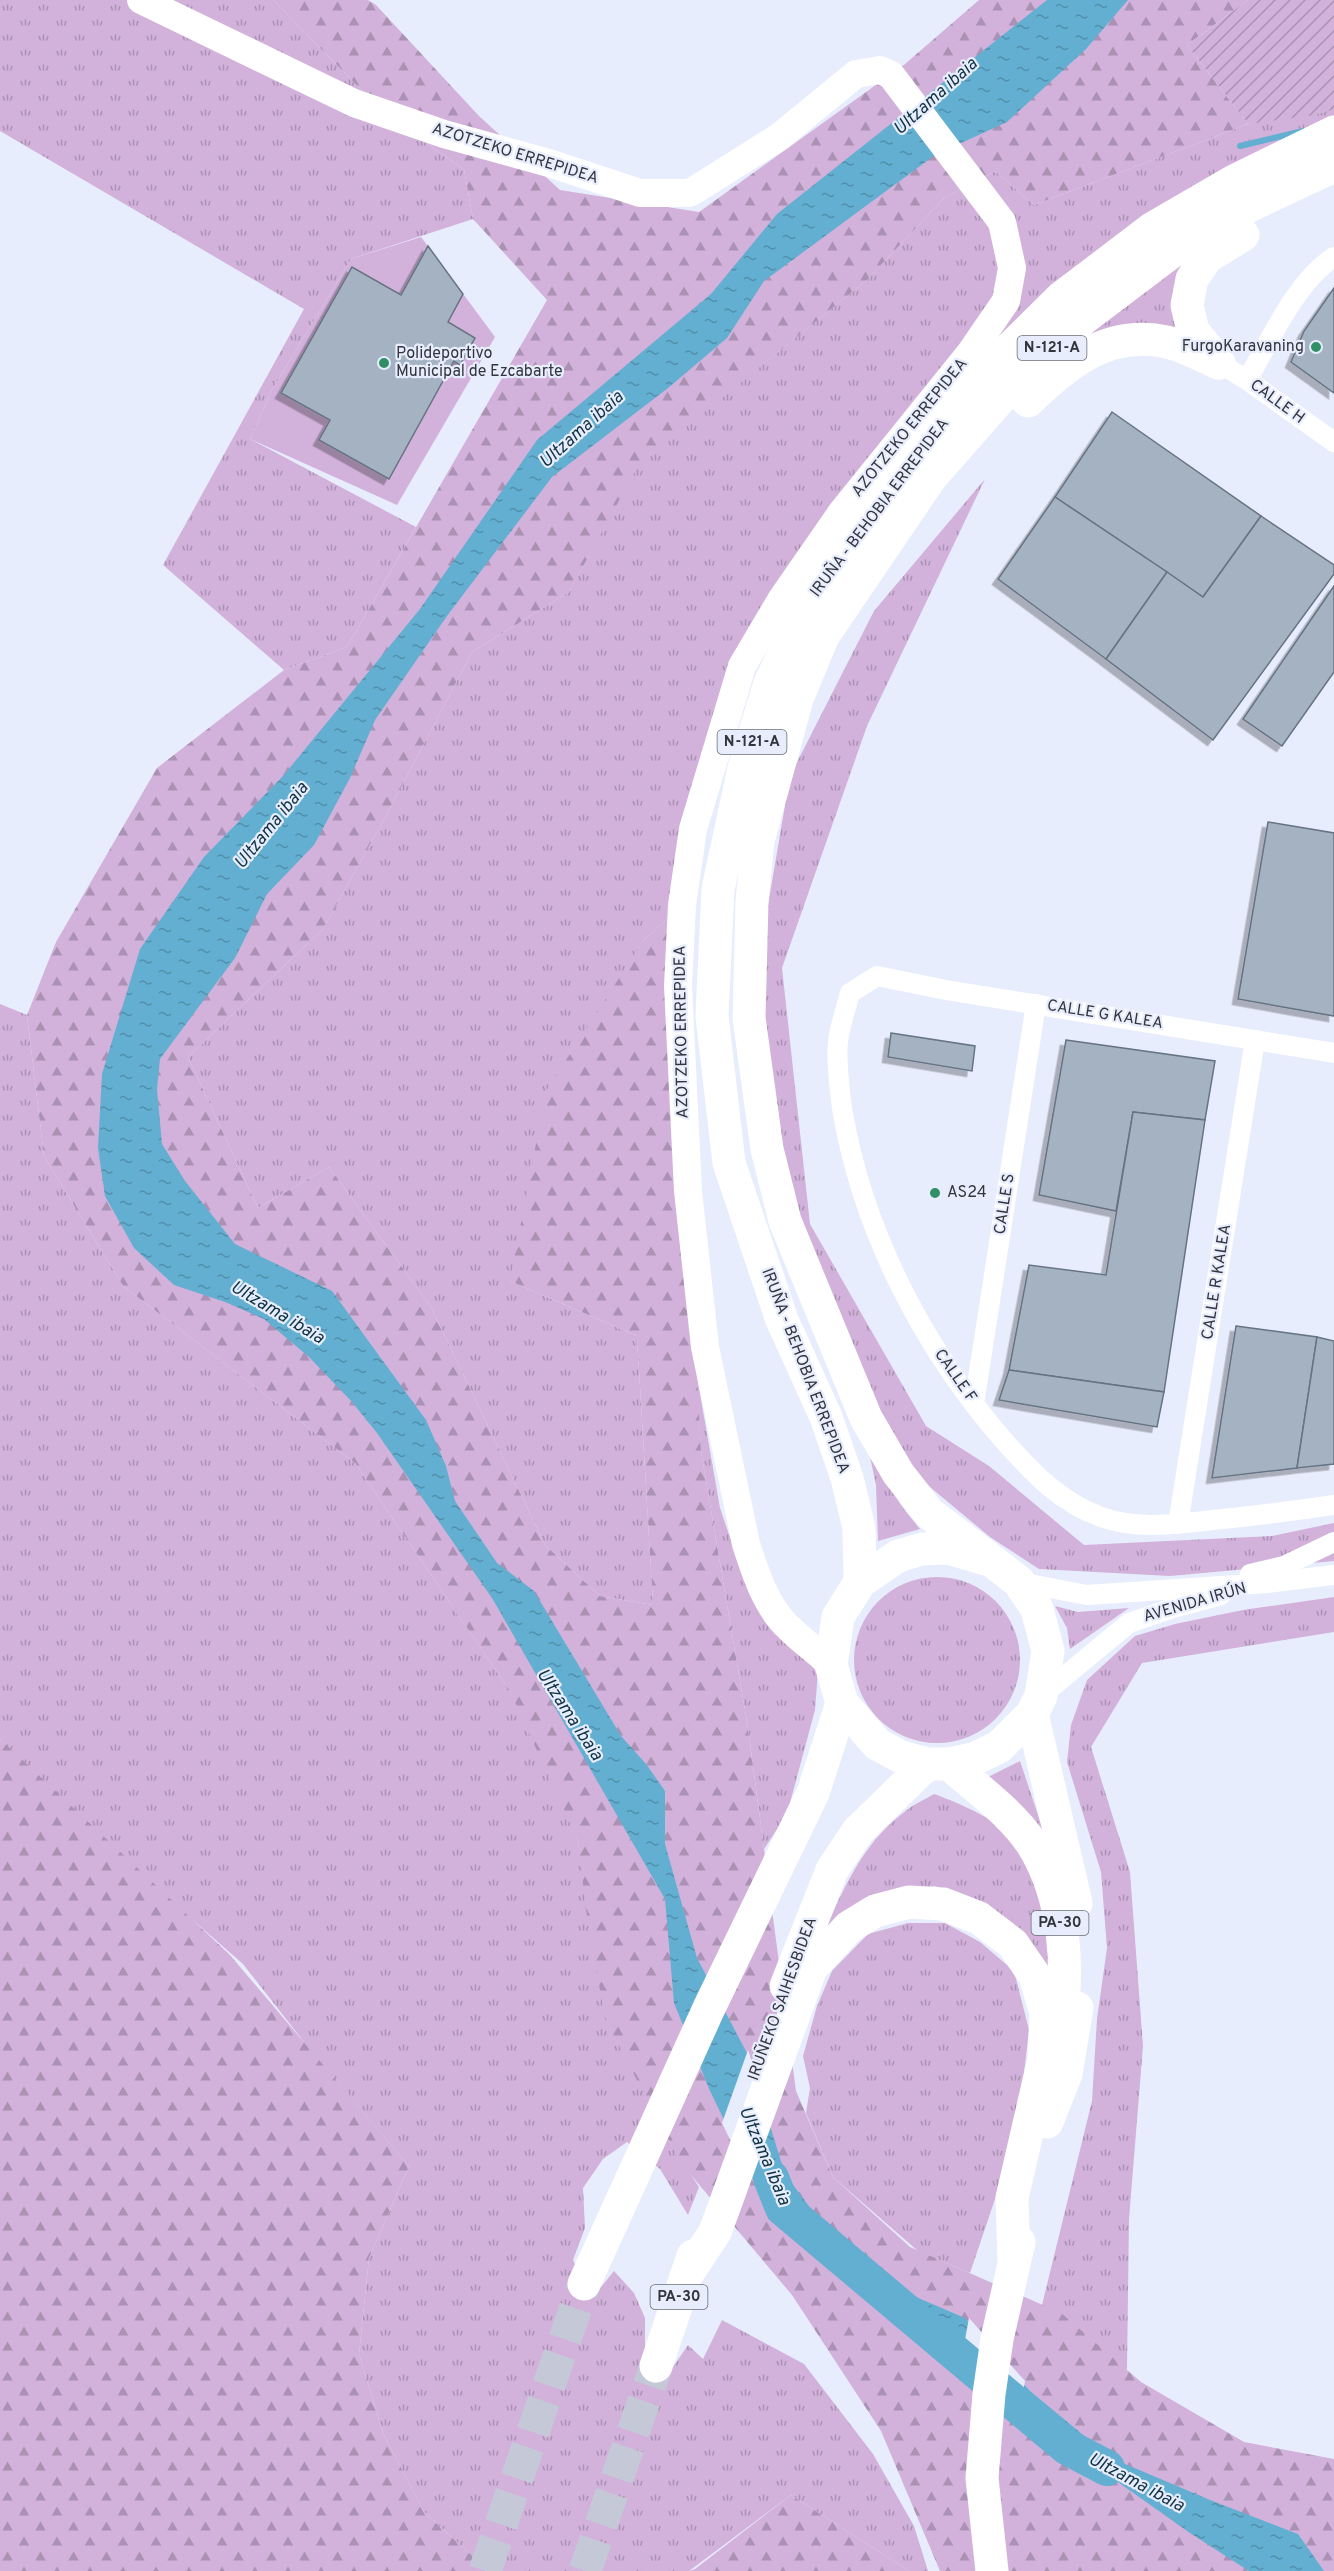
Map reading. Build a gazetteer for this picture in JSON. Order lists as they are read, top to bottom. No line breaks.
{"streets":{"highway":["N-121-A","IRUÑA - BEHOBIA ERREPIDEA","PA-30","IRUÑEKO SAIHESBIDEA"],"street":["AZOTZEKO ERREPIDEA","CALLE H","CALLE G KALEA","CALLE S","CALLE R KALEA","CALLE F","AVENIDA IRÚN"]},"crossings":[["AZOTZEKO ERREPIDEA","PA-30"],["IRUÑA - BEHOBIA ERREPIDEA","PA-30"],["CALLE G KALEA","CALLE S"],["CALLE G KALEA","CALLE R KALEA"],["CALLE G KALEA","CALLE F"],["CALLE S","CALLE F"],["CALLE R KALEA","CALLE F"],["AVENIDA IRÚN","PA-30"],["PA-30","IRUÑEKO SAIHESBIDEA"]],"water":["Ultzama ibaia"],"places":["FurgoKaravaning","Polideportivo Municipal de Ezcabarte","AS24"]}
